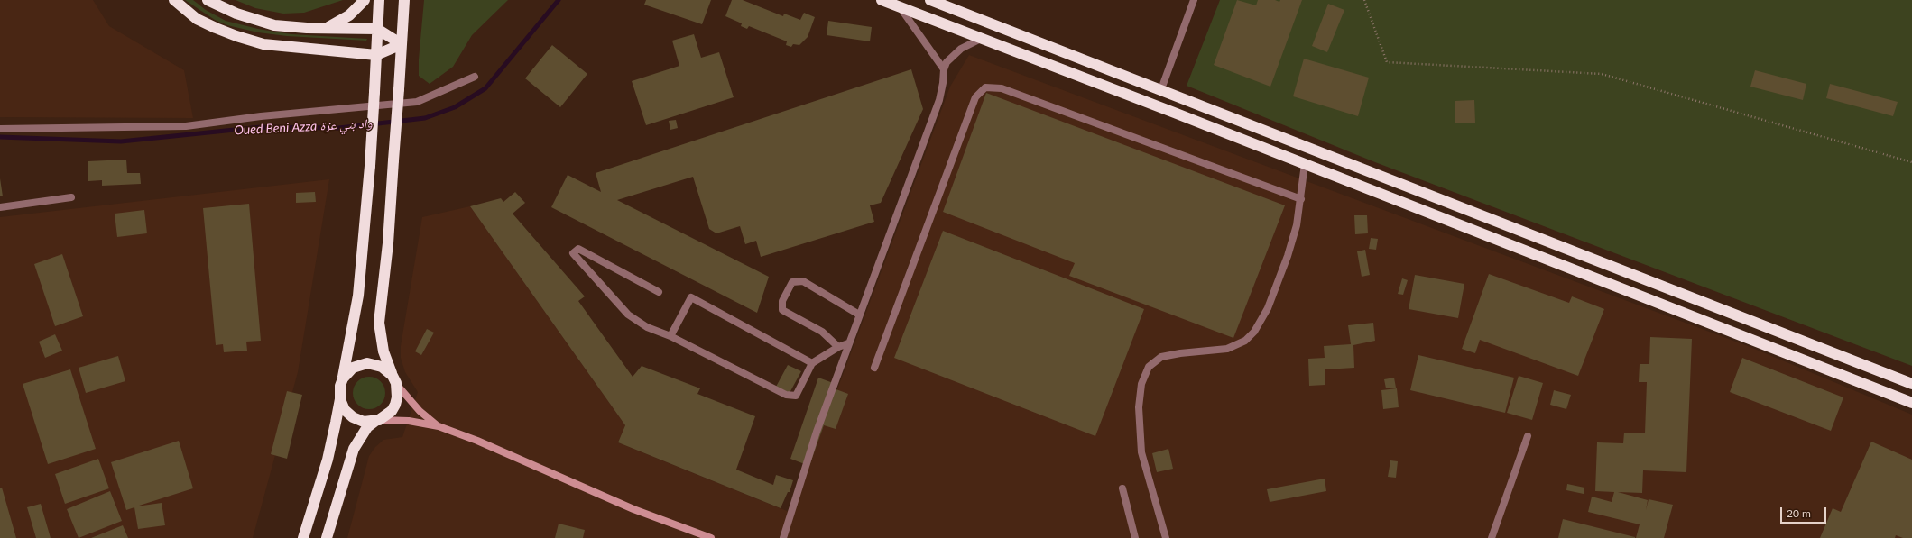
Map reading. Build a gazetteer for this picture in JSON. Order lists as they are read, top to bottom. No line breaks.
{"water":["Oued Beni Azza واد بني عزة"],"scale_bar":"20 m"}
